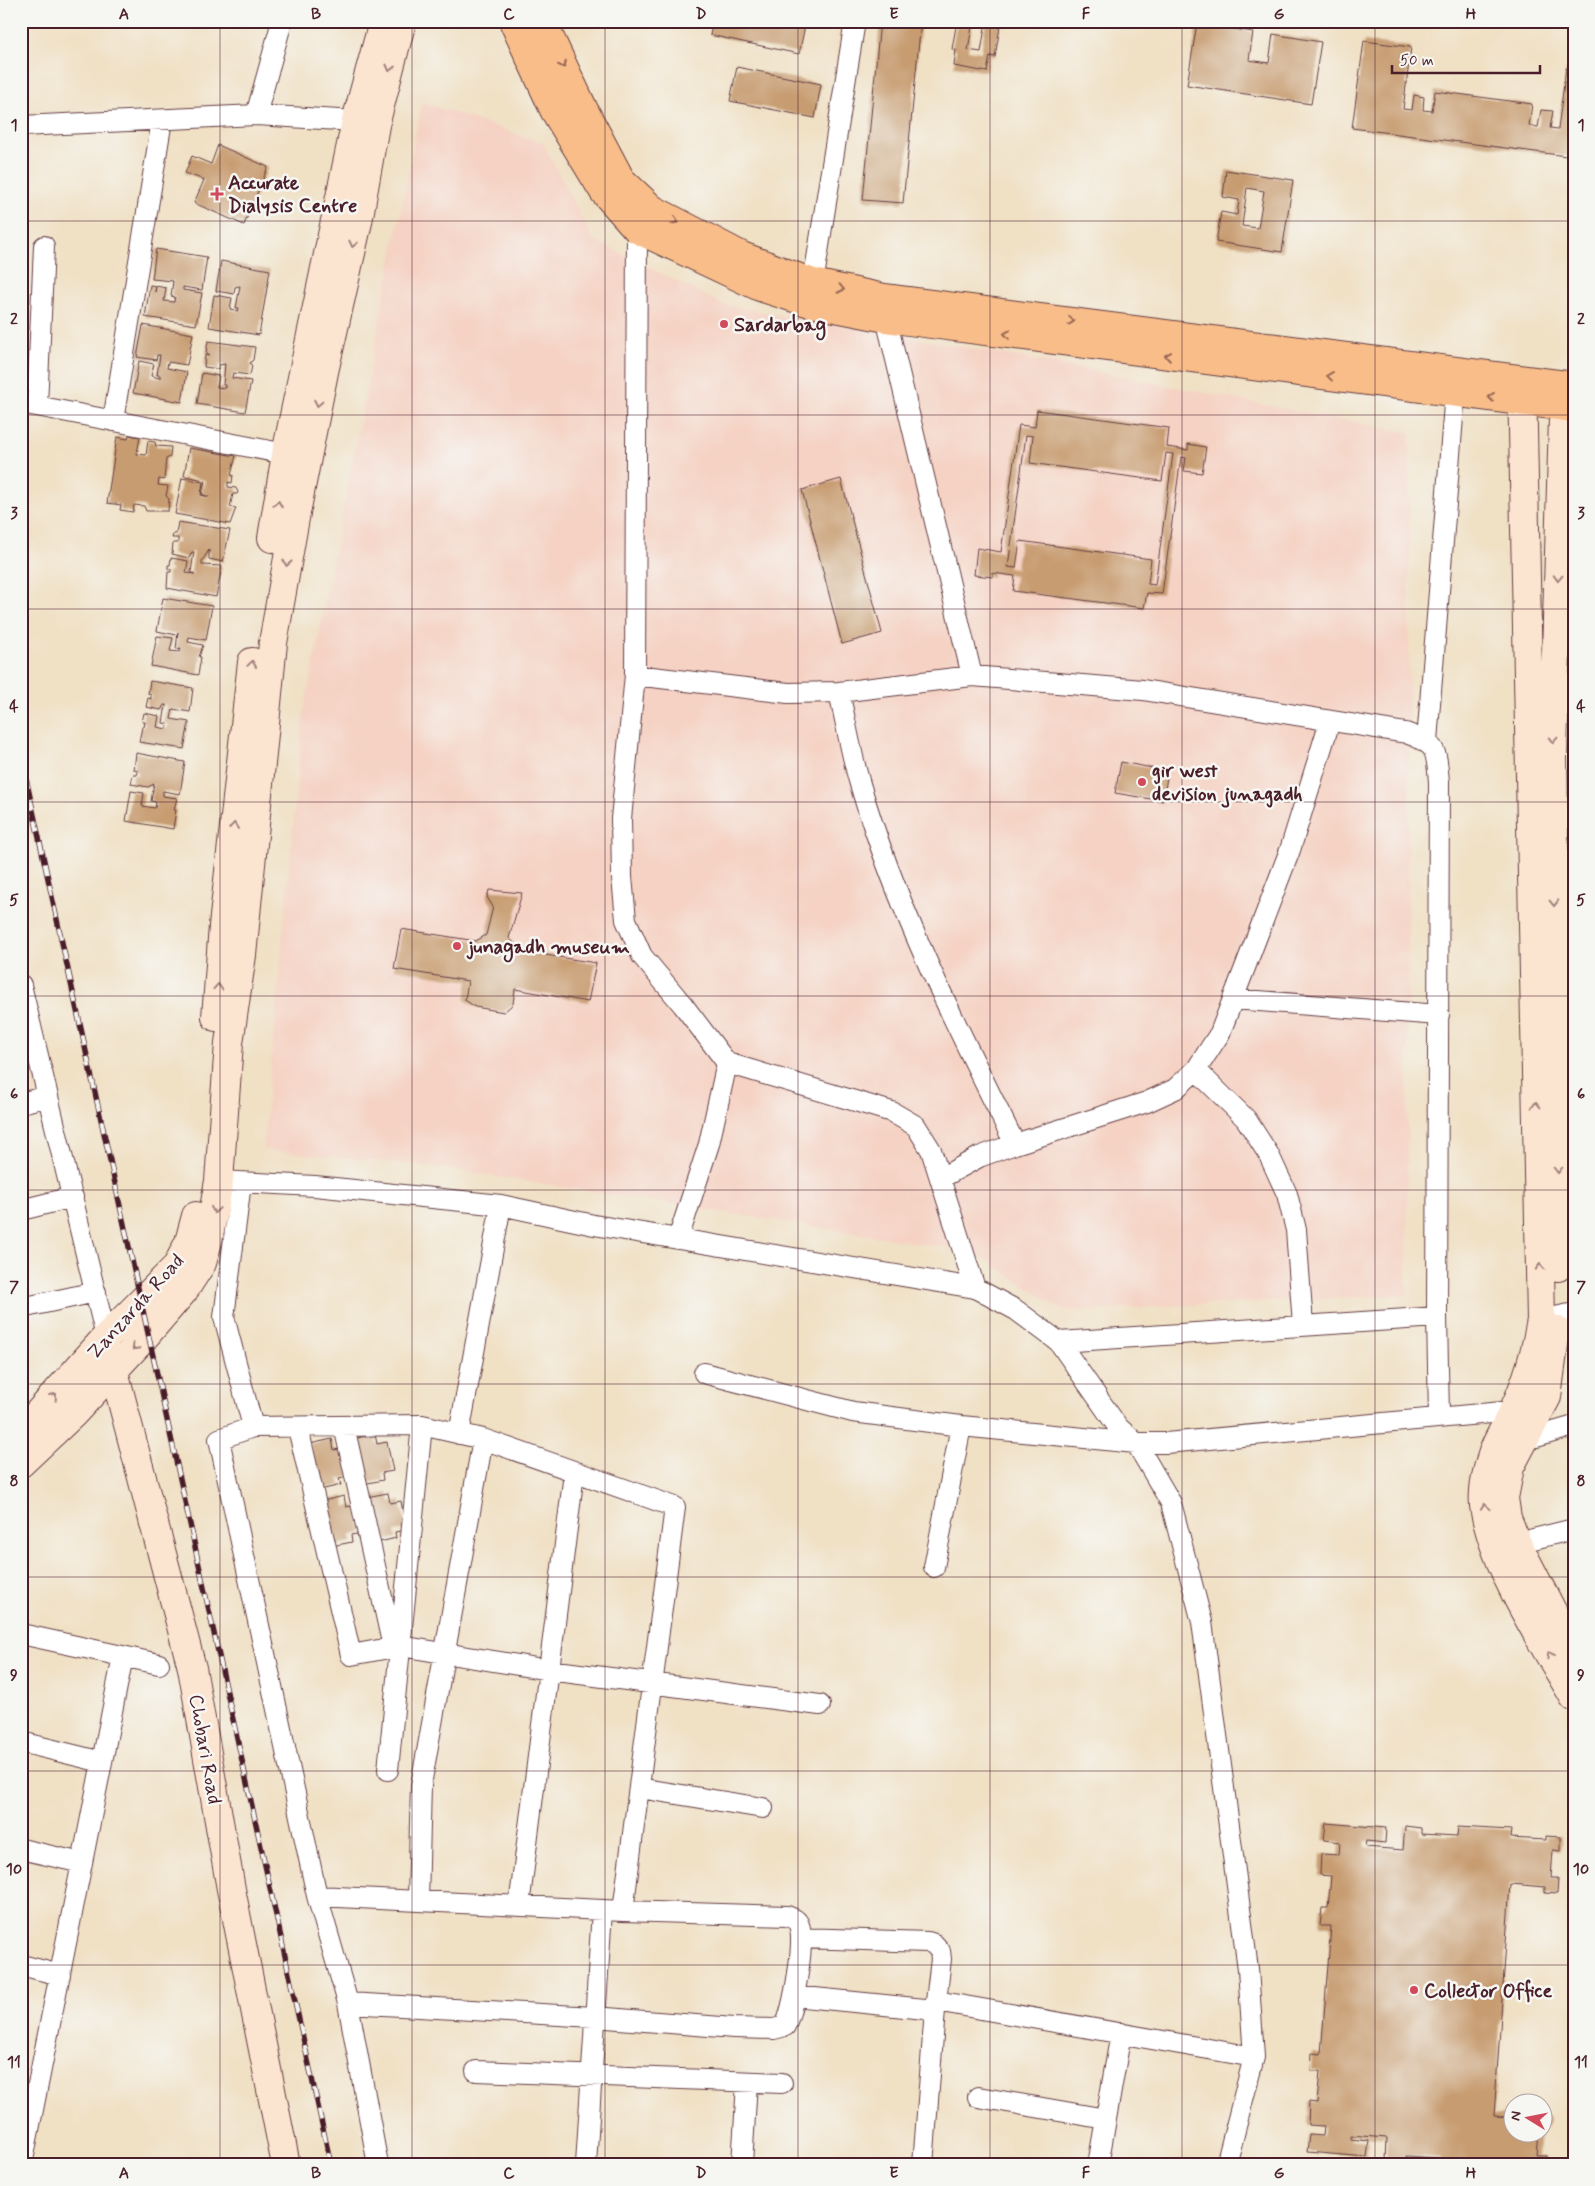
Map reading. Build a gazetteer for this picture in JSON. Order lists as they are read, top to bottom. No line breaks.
{"streets":{"street":["Zanzarda Road","Chobari Road"]},"crossings":[["Zanzarda Road","Chobari Road"]],"places":{"health":["Accurate Dialysis Centre"],"other":["Sardarbag","gir west devision junagadh","junagadh museum","Collector Office"]},"scale_bar":"50 m","north":"left","grid":{"columns":["A","B","C","D","E","F","G","H"],"rows":["1","2","3","4","5","6","7","8","9","10","11"]}}
